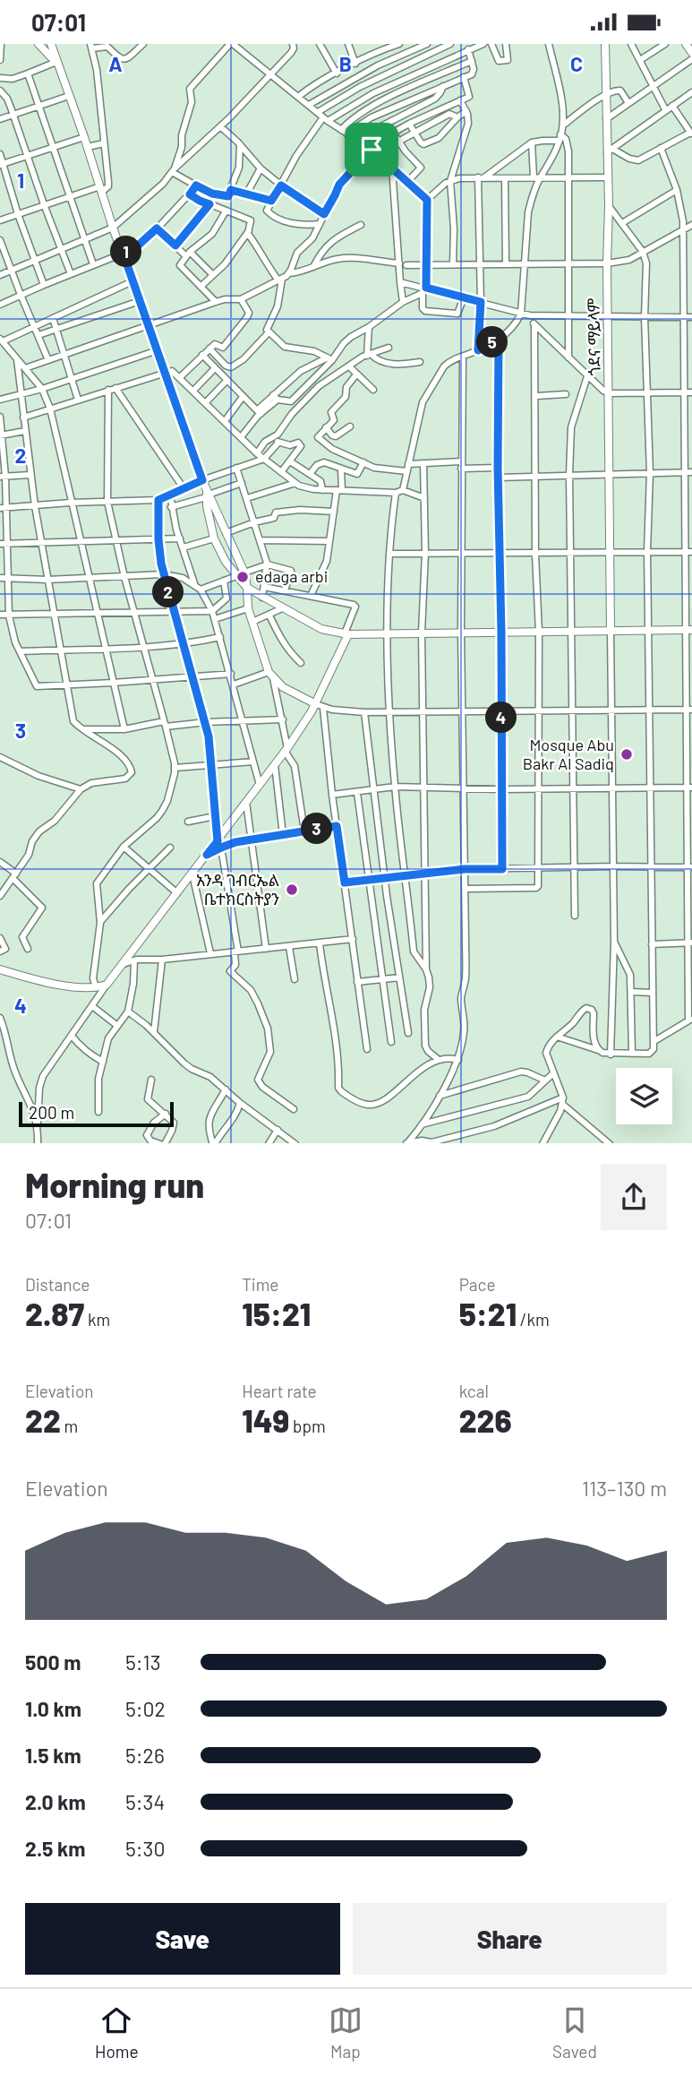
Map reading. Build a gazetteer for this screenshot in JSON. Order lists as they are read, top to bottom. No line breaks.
{"streets":{"street":["ጎደና ማይላም"]},"places":["edaga arbi","Mosque Abu Bakr Al Sadiq","አንዳ ገብርኤል ቤተክርስትያን"],"scale_bar":"200 m","page":{"status":"07:01","pins":["1","5","2","4","3"],"scale":"200 m","heading":["Morning run","07:01"],"stats":[["Distance","2.87 km"],["Time","15:21"],["Pace","5:21 /km"],["Elevation","22 m"],["Heart rate","149 bpm"],["kcal","226"]],"chart":["Elevation","113–130 m"],"list":[{"name":"500 m","note":"5:13"},{"name":"1.0 km","note":"5:02"},{"name":"1.5 km","note":"5:26"},{"name":"2.0 km","note":"5:34"},{"name":"2.5 km","note":"5:30"}],"buttons":["Save","Share"],"tabs":["Home","Map","Saved"]},"grid":{"columns":["A","B","C"],"rows":["1","2","3","4"]}}
